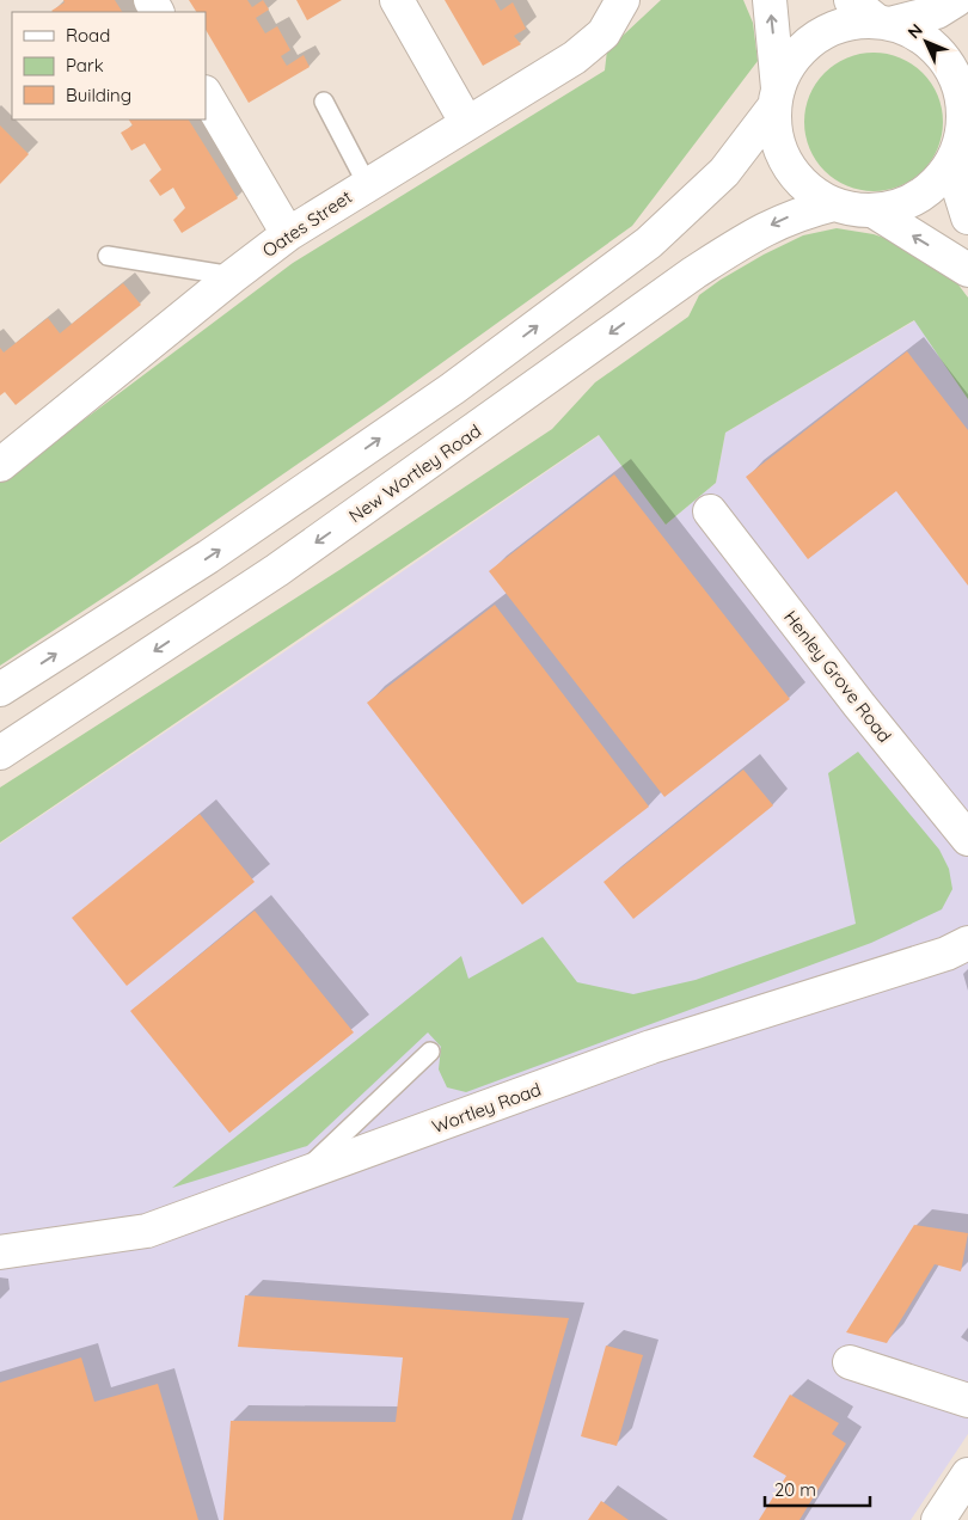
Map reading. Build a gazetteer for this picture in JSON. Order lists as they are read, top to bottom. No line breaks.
{"streets":{"street":["Oates Street","New Wortley Road","Henley Grove Road","Wortley Road"]},"legend":["Road","Park","Building"],"scale_bar":"20 m","north":"top left"}
